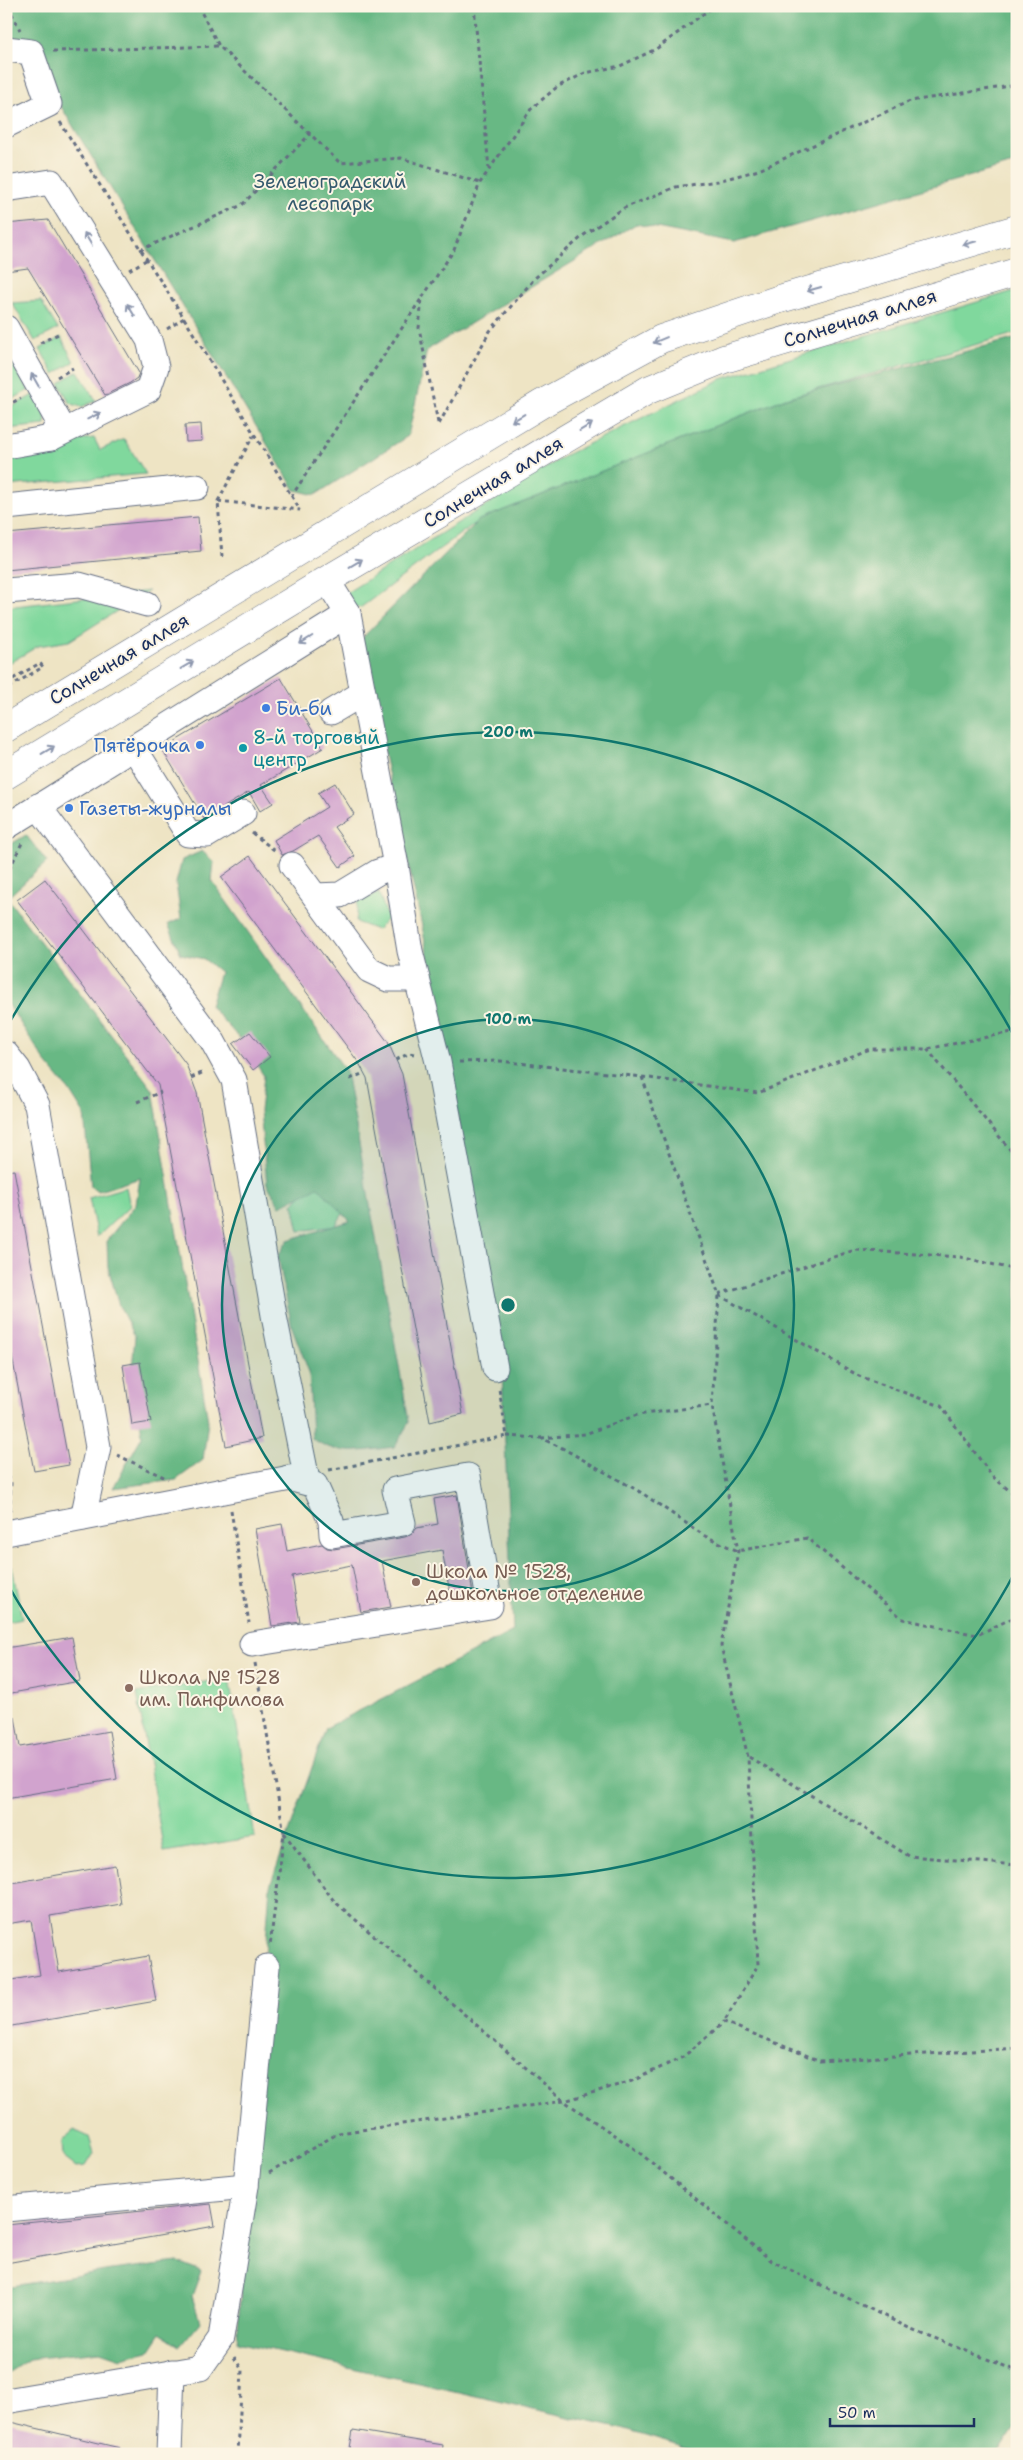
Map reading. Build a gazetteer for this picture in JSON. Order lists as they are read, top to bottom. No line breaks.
{"streets":{"main road":["Солнечная аллея"]},"parks":["Зеленоградский лесопарк"],"places":["Би-би","Пятёрочка","8-й торговый центр","Газеты-журналы","Школа № 1528, дошкольное отделение","Школа № 1528 им. Панфилова"],"scale_bar":"50 m","rings":["200 m","100 m"]}
